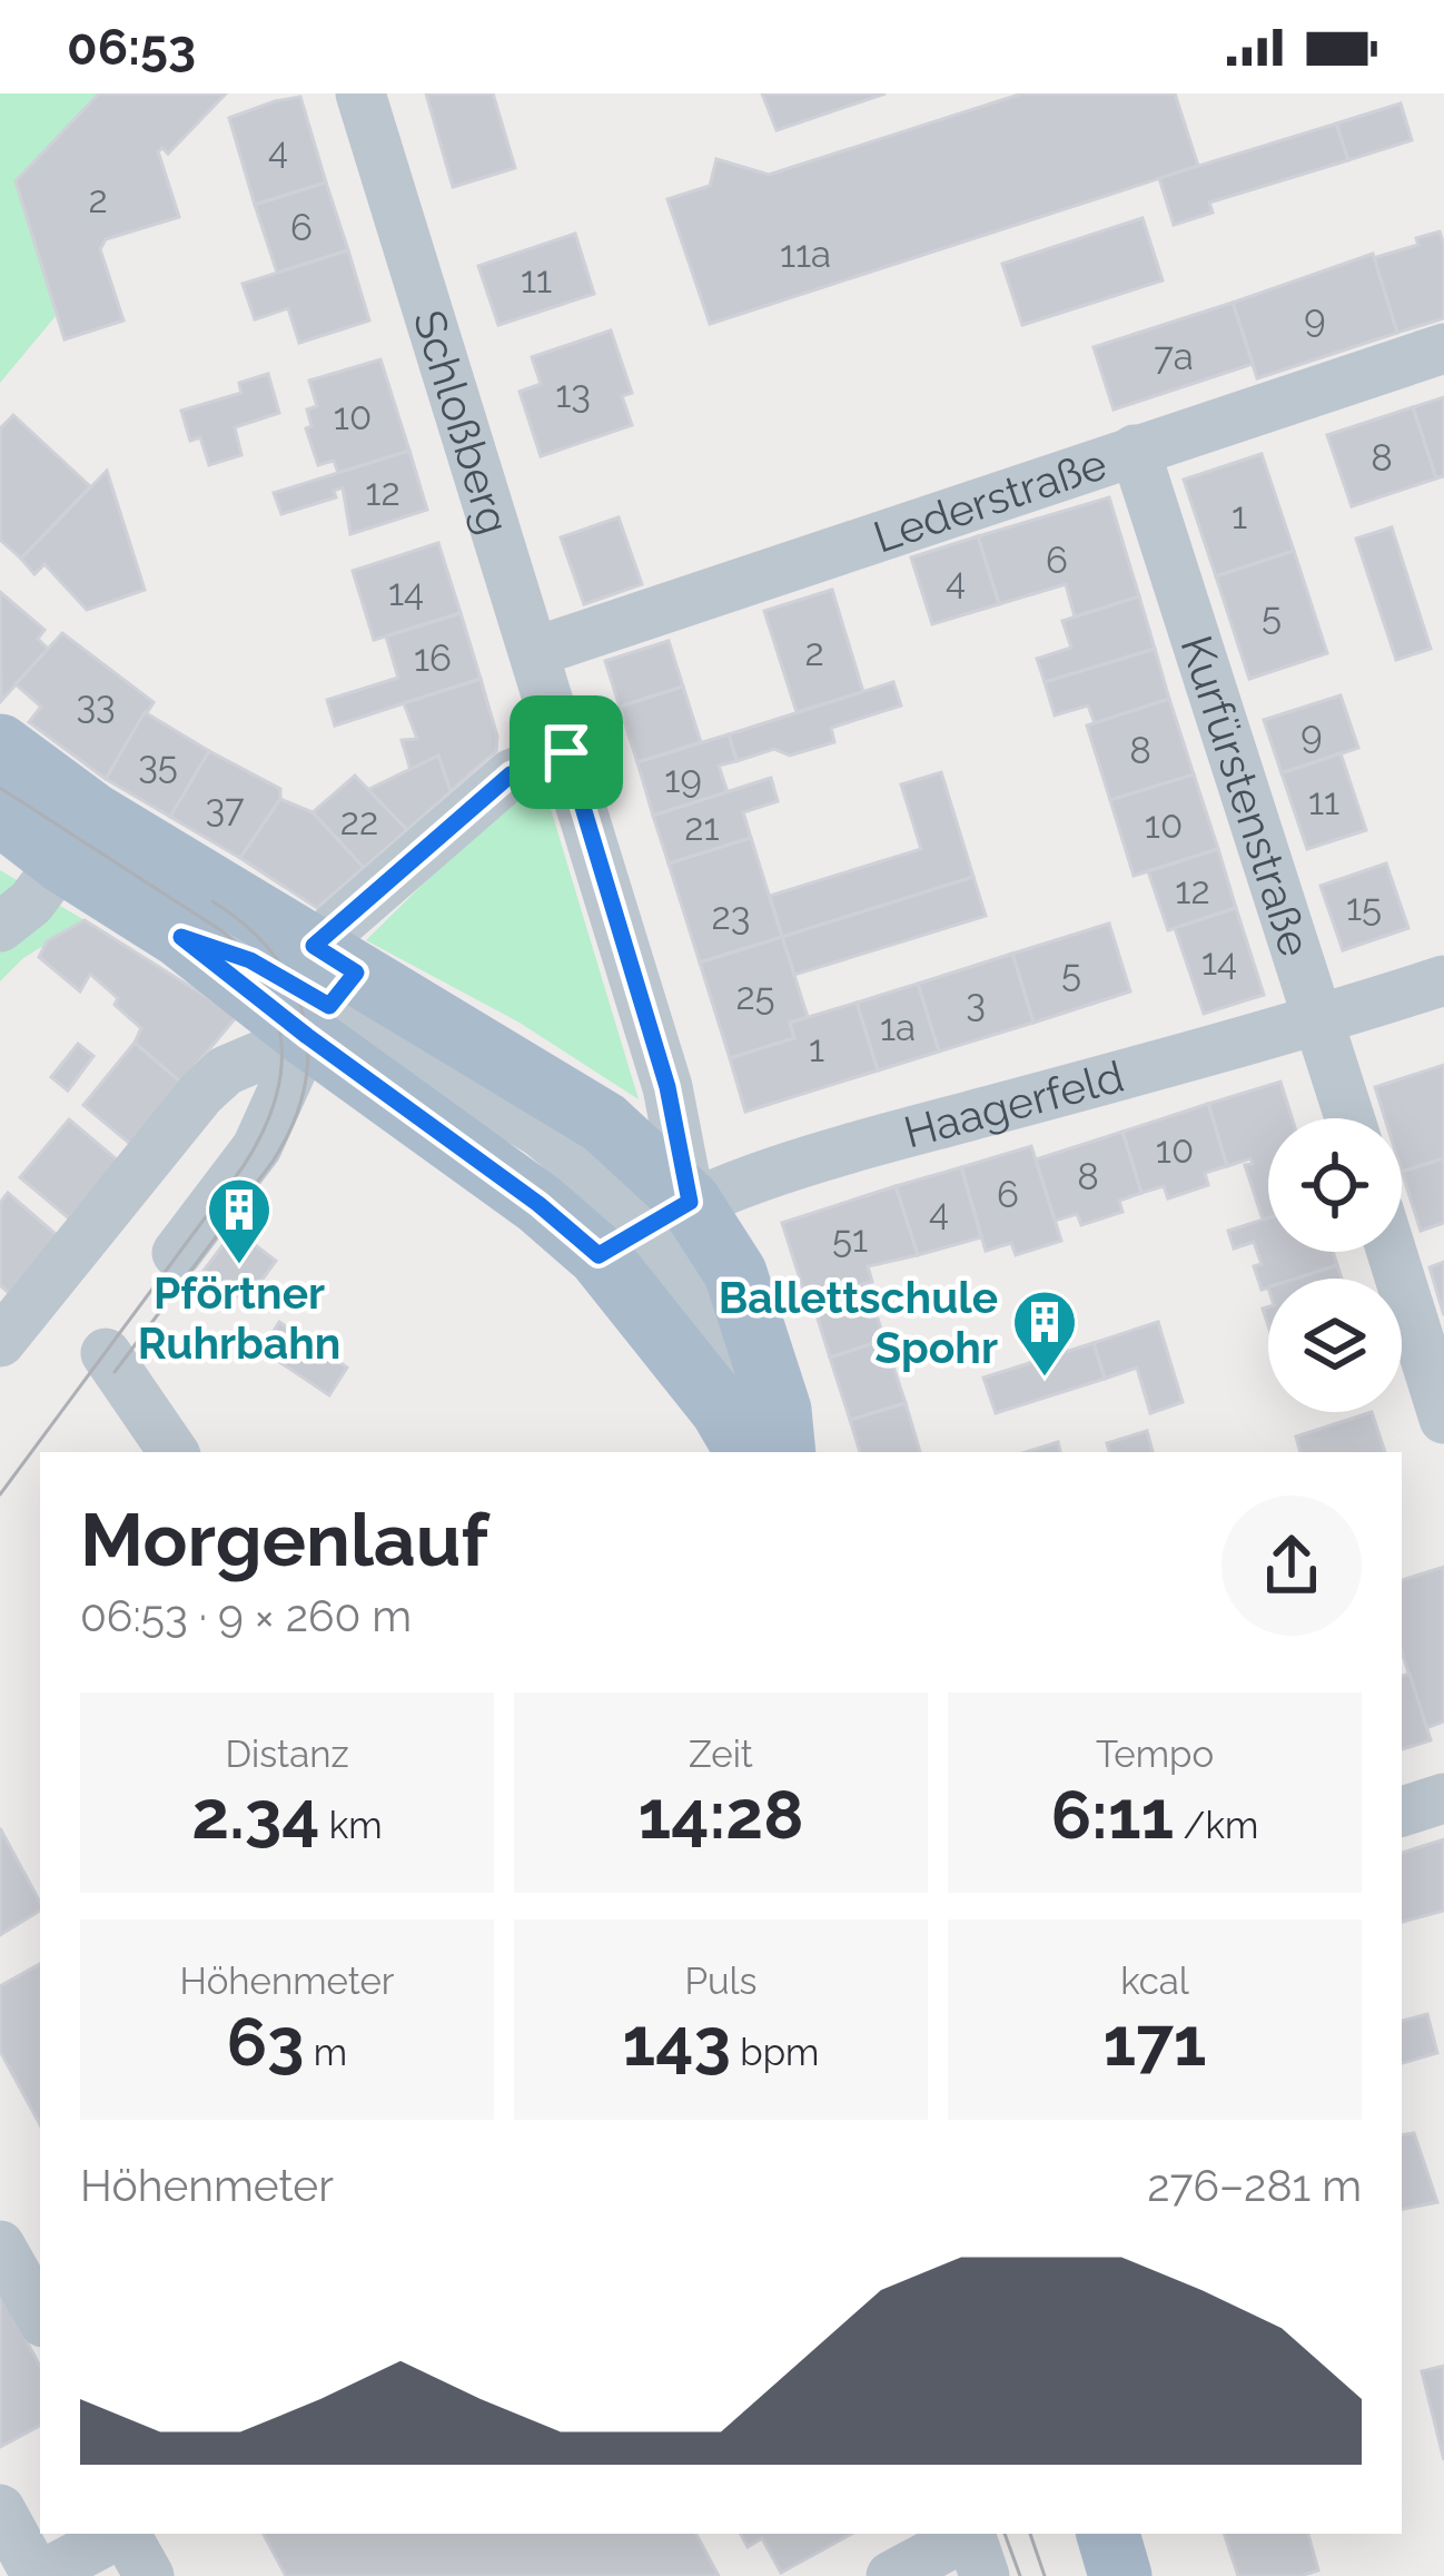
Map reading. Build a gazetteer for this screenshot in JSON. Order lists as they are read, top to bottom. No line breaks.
{"streets":{"street":["Schloßberg","Lederstraße","Kurfürstenstraße","Haagerfeld"]},"crossings":[["Schloßberg","Lederstraße"],["Schloßberg","Haagerfeld"],["Lederstraße","Kurfürstenstraße"],["Kurfürstenstraße","Haagerfeld"]],"places":{"building":["Pförtner Ruhrbahn","Ballettschule Spohr"]},"house_numbers":["4","2","6","11a","11","9","7a","13","10","8","12","1","6","4","14","5","2","16","33","9","8","35","19","11","37","22","10","21","12","15","23","14","5","25","3","1a","1","10","8","6","4","51"],"page":{"status":"06:53","heading":["Morgenlauf","06:53 · 9 × 260 m"],"stats":[["Distanz","2.34 km"],["Zeit","14:28"],["Tempo","6:11 /km"],["Höhenmeter","63 m"],["Puls","143 bpm"],["kcal","171"]],"chart":["Höhenmeter","276–281 m"]}}
